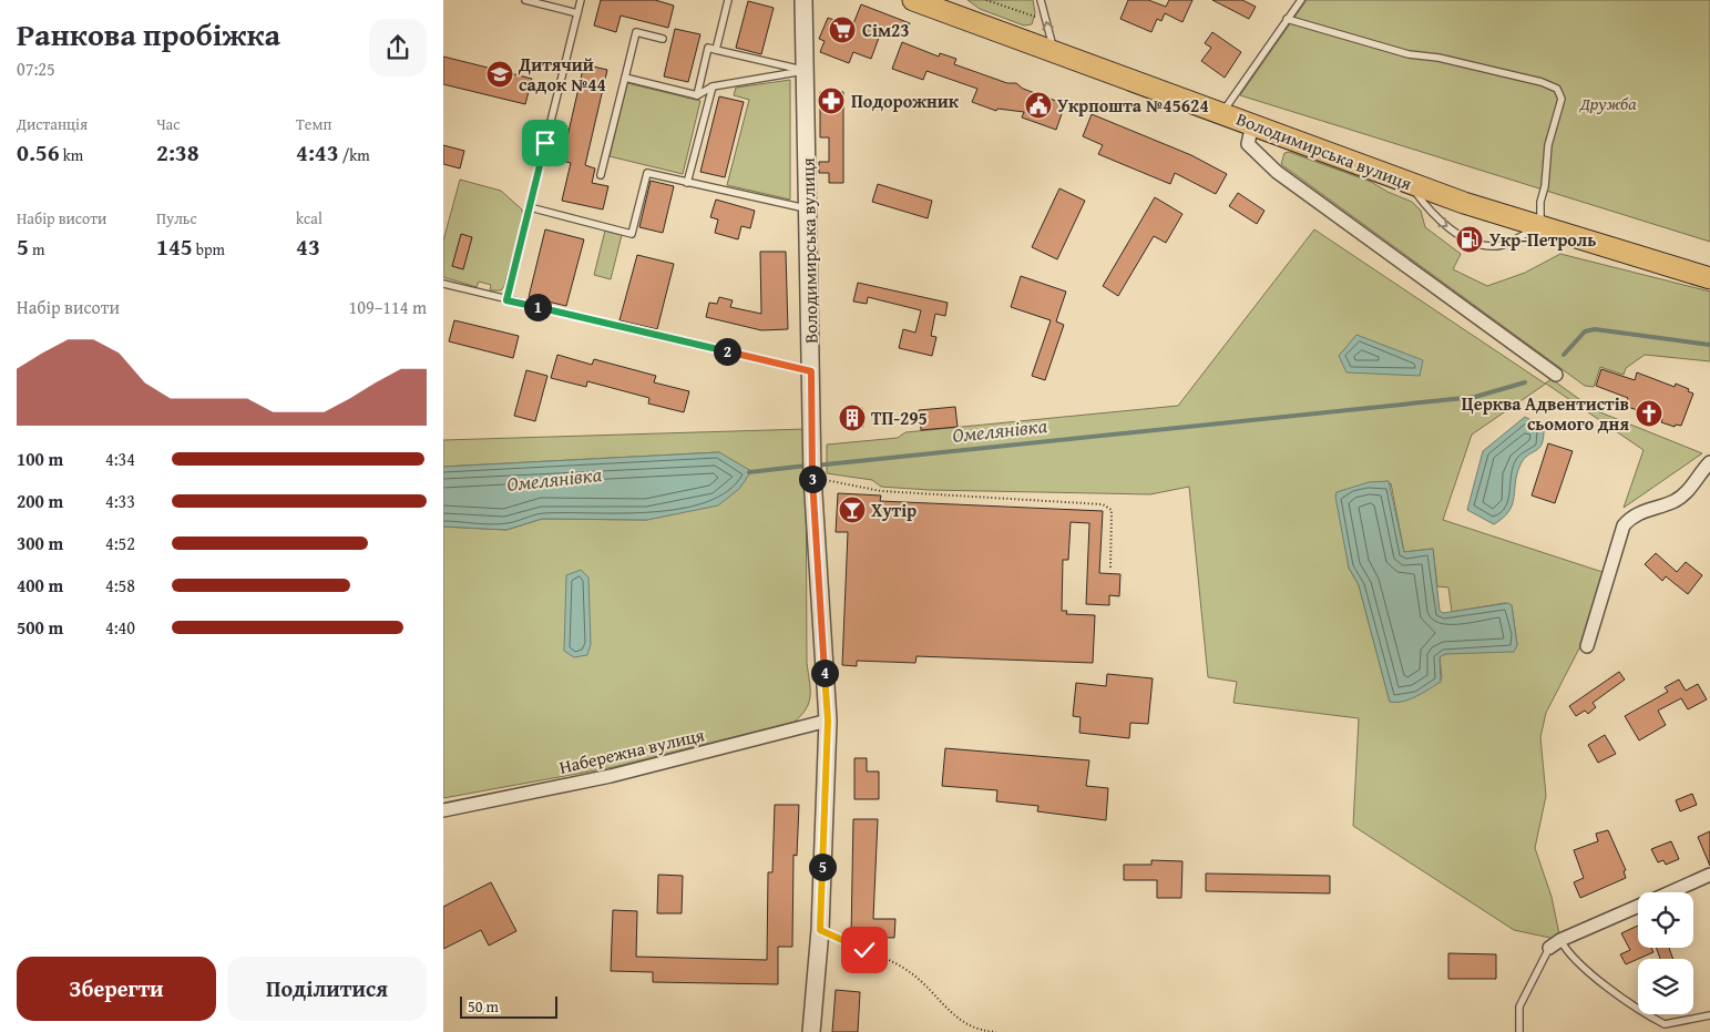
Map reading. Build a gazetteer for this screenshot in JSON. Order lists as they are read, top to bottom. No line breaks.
{"streets":{"main road":["Володимирська вулиця"],"street":["Набережна вулиця"]},"crossings":[["Володимирська вулиця","Набережна вулиця"]],"water":["Омелянівка"],"parks":["Дружба"],"places":{"supermarket":["Сім23"],"school or university":["Дитячий садок №44"],"pharmacy":["Подорожник"],"public building":["Укрпошта №45624"],"fuel station":["Укр-Петроль"],"church":["Церква Адвентистів сьомого дня"],"building":["ТП-295"],"bar":["Хутір"]},"scale_bar":"50 m","page":{"heading":["Ранкова пробіжка","07:25"],"stats":[["Дистанція","0.56 km"],["Час","2:38"],["Темп","4:43 /km"],["Набір висоти","5 m"],["Пульс","145 bpm"],["kcal","43"]],"chart":["Набір висоти","109–114 m"],"pins":["1","2","3","4","5"],"list":[{"name":"100 m","note":"4:34"},{"name":"200 m","note":"4:33"},{"name":"300 m","note":"4:52"},{"name":"400 m","note":"4:58"},{"name":"500 m","note":"4:40"}],"buttons":["Зберегти","Поділитися"],"scale":"50 m"}}
